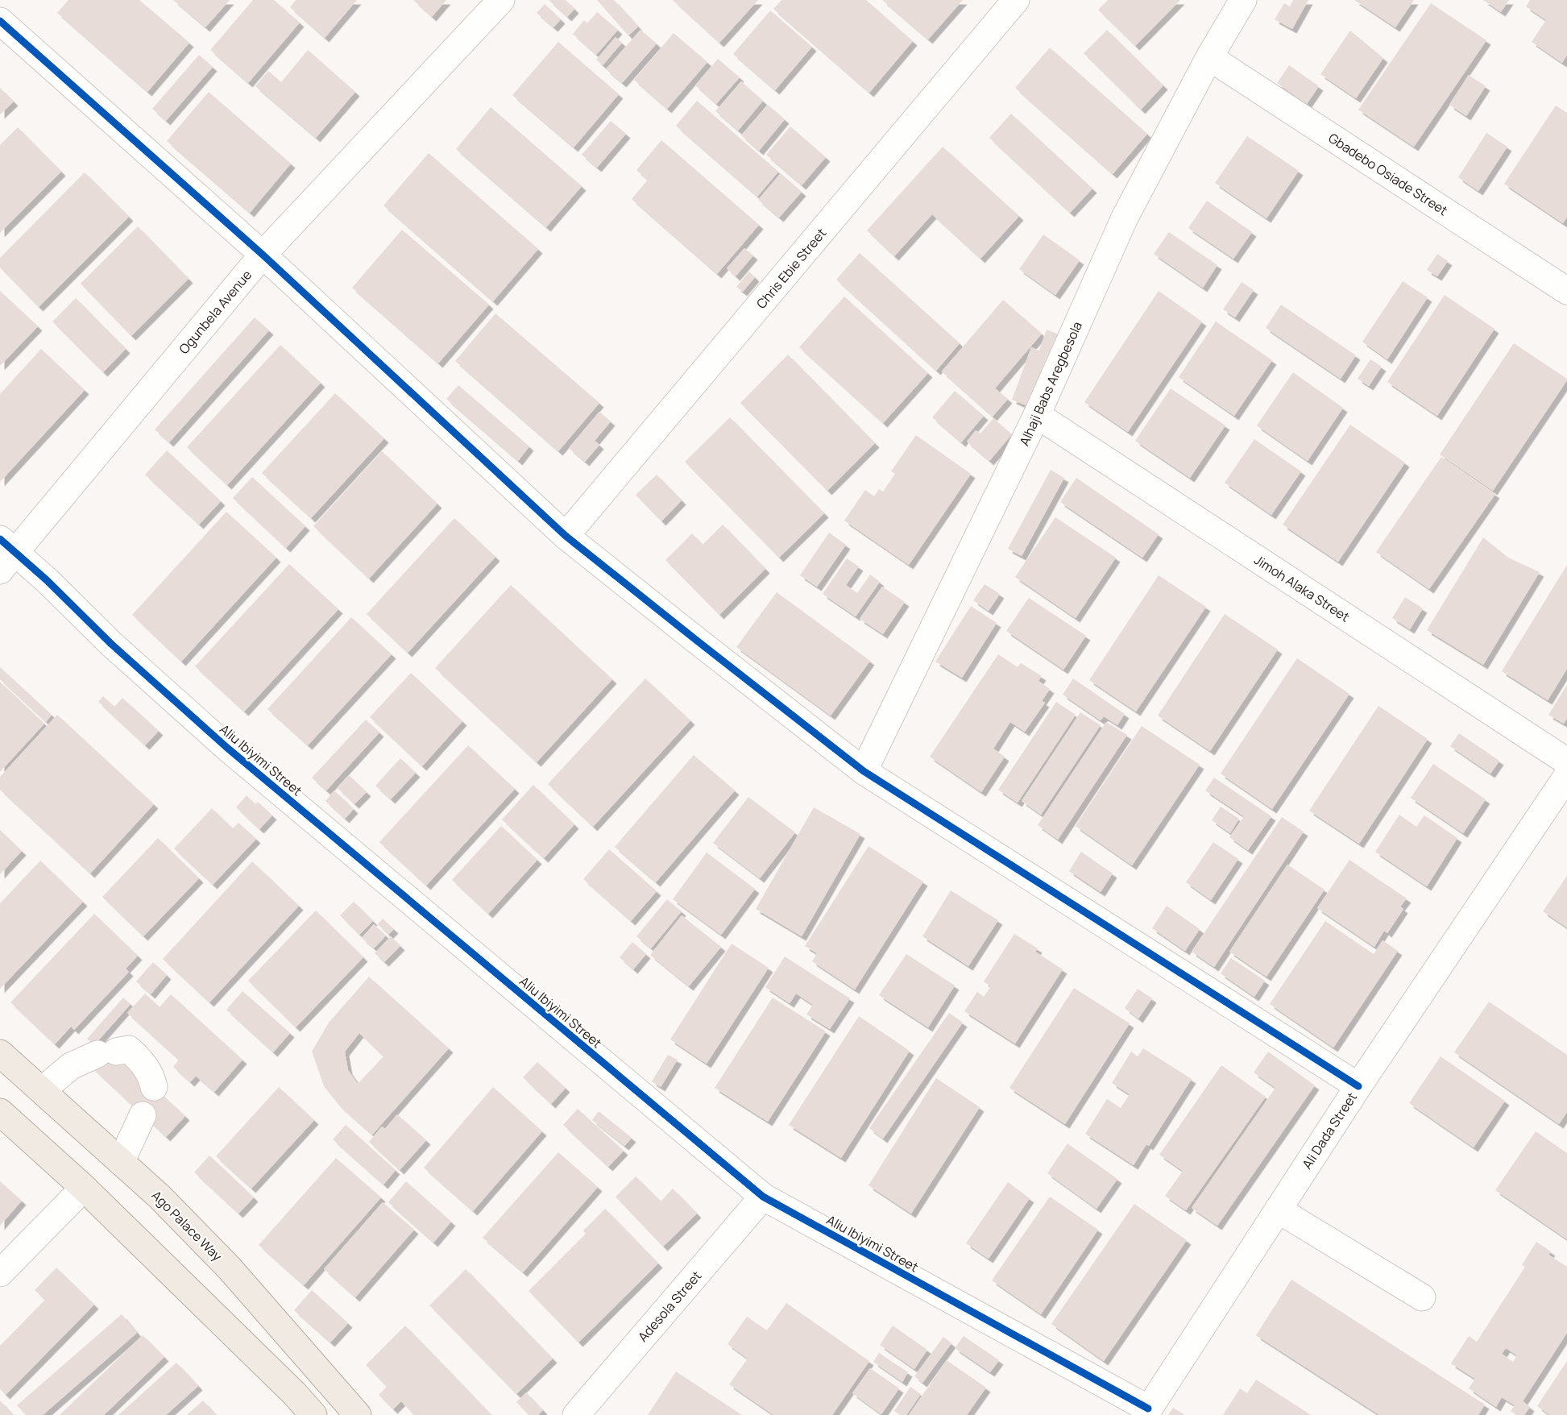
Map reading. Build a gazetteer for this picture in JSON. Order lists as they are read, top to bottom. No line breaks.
{"streets":{"main road":["Ago Palace Way"],"street":["Gbadebo Osiade Street","Chris Ebie Street","Ogunbela Avenue","Alhaji Babs Aregbesola","Jimoh Alaka Street","Aliu Ibiyimi Street","Ali Dada Street","Adesola Street"]},"crossings":[["Gbadebo Osiade Street","Alhaji Babs Aregbesola"],["Ogunbela Avenue","Aliu Ibiyimi Street"],["Alhaji Babs Aregbesola","Jimoh Alaka Street"],["Aliu Ibiyimi Street","Ali Dada Street"],["Aliu Ibiyimi Street","Adesola Street"]]}
